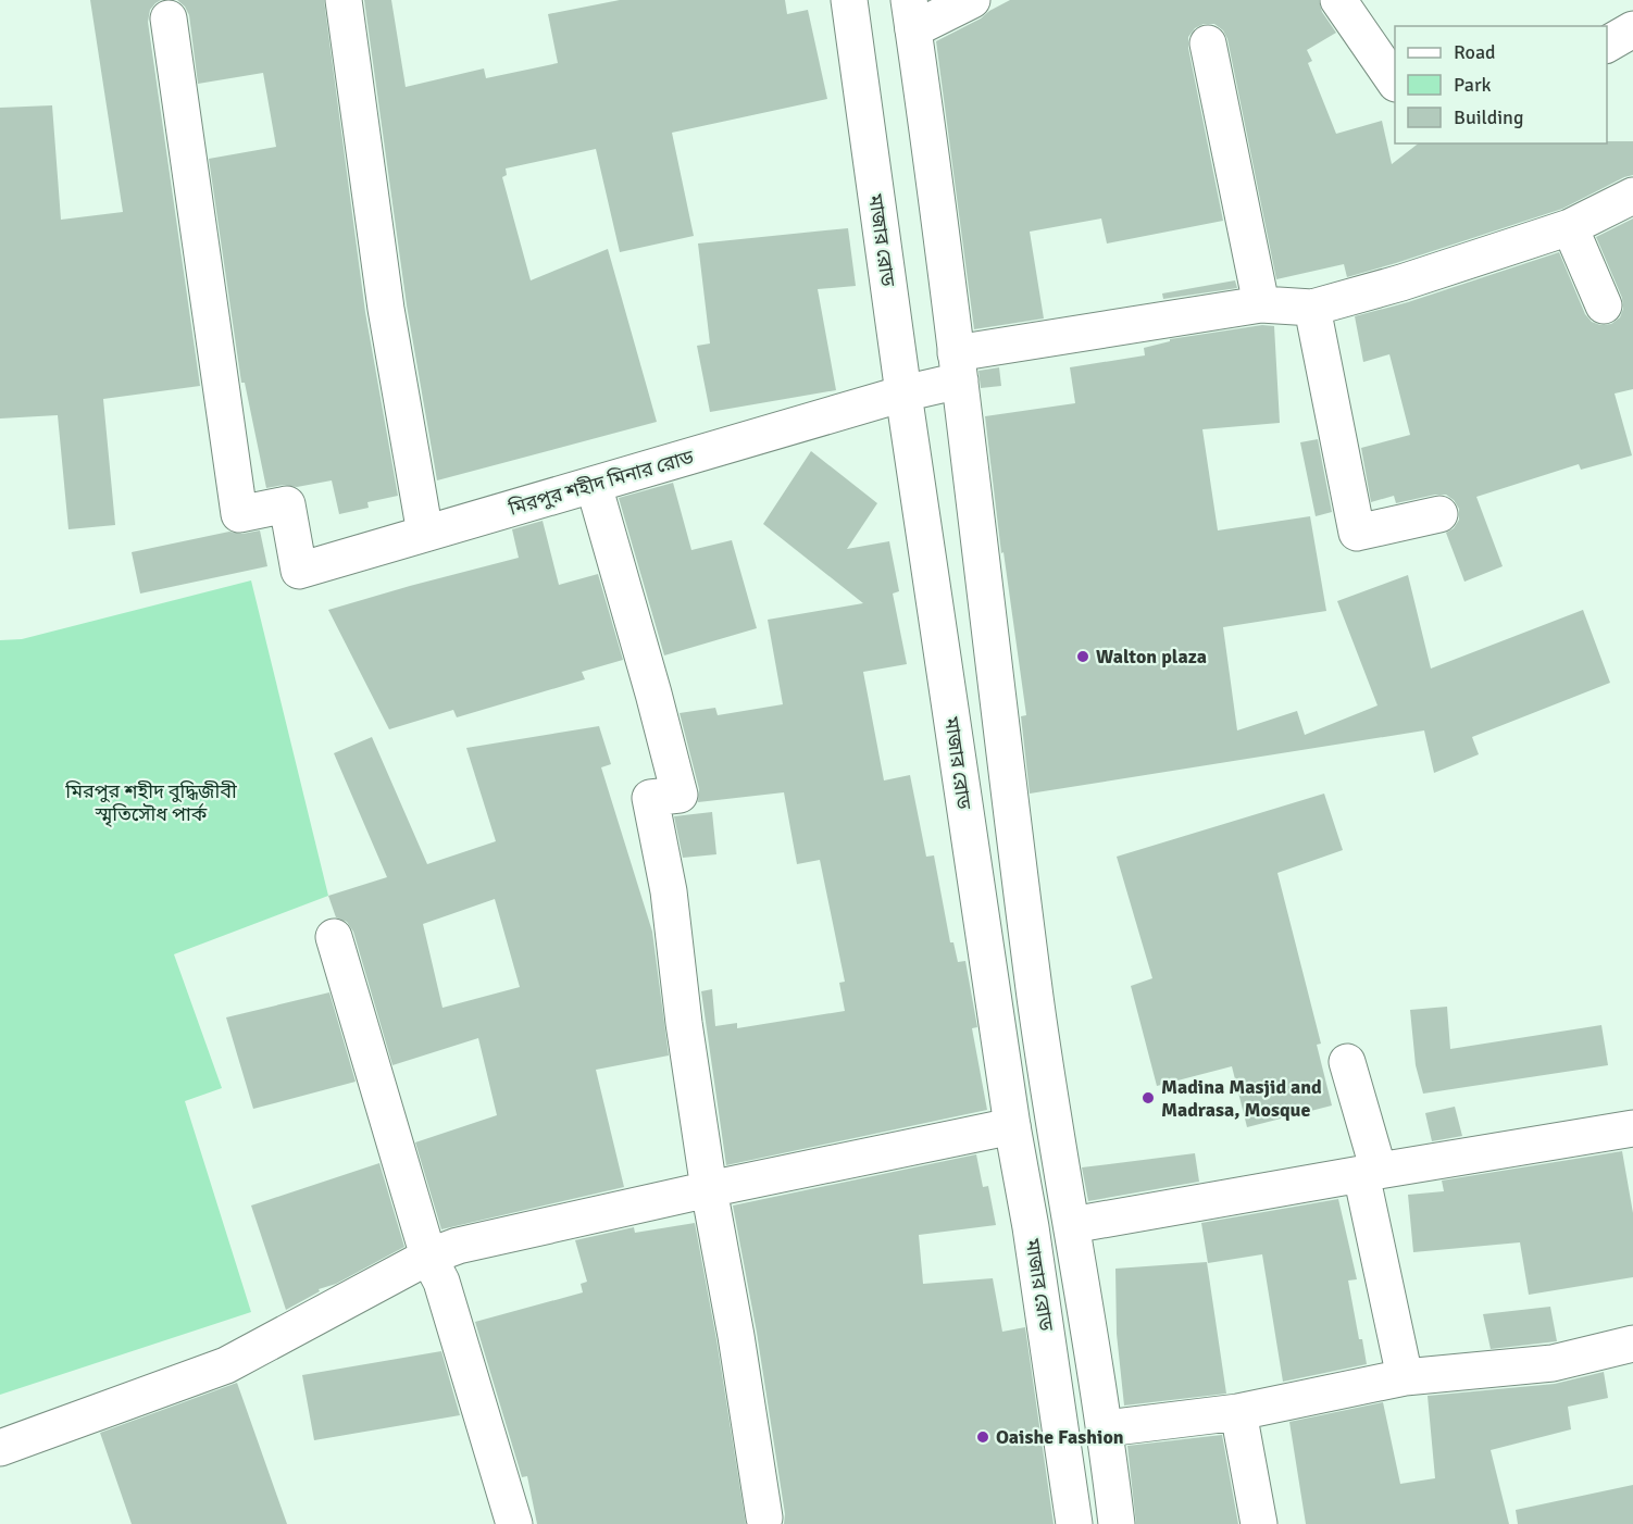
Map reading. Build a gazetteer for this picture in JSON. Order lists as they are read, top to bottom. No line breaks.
{"streets":{"street":["মাজার রোড","মিরপুর শহীদ মিনার রোড"]},"crossings":[["মাজার রোড","মিরপুর শহীদ মিনার রোড"]],"parks":["মিরপুর শহীদ বুদ্ধিজীবী স্মৃতিসৌধ পার্ক"],"places":["Walton plaza","Madina Masjid and Madrasa, Mosque","Oaishe Fashion"],"legend":["Road","Park","Building"]}
